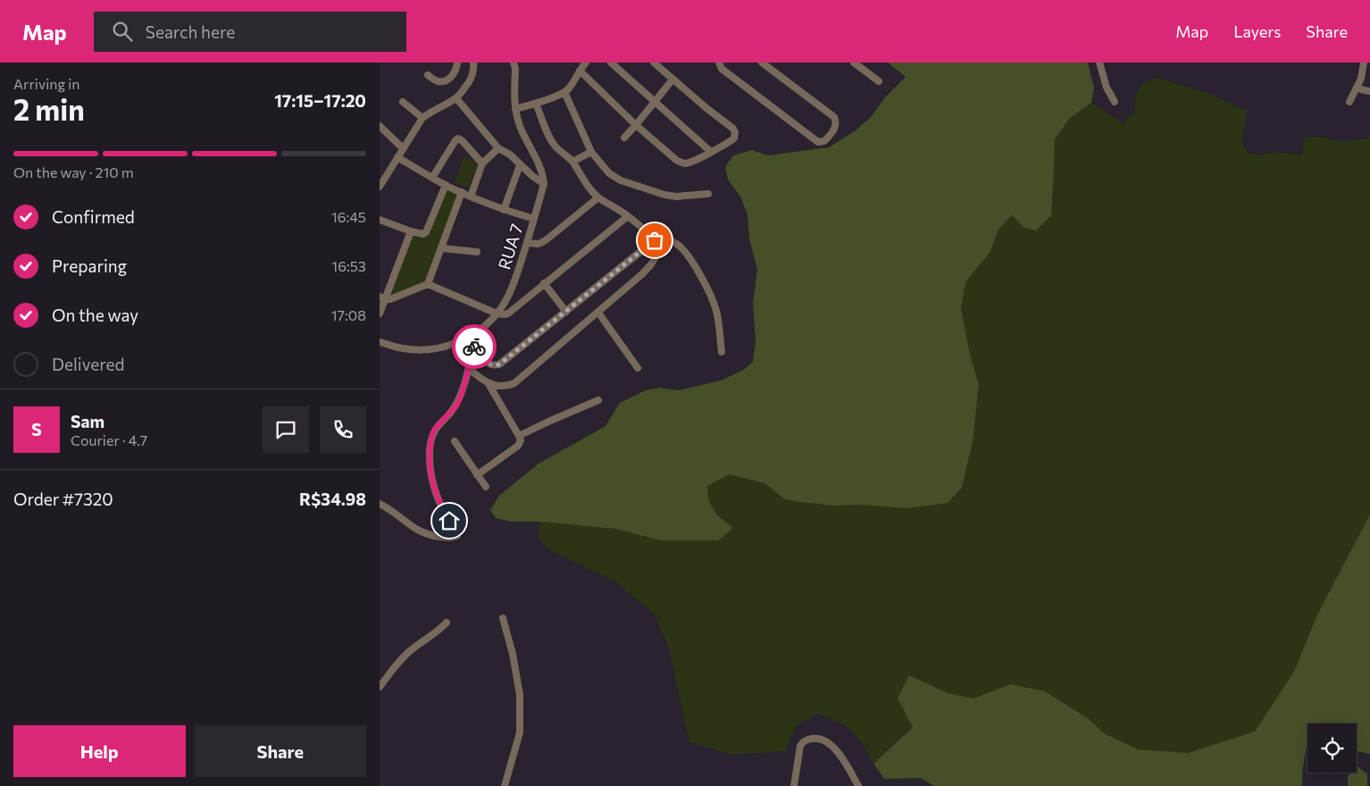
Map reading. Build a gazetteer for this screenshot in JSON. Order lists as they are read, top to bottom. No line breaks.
{"streets":{"street":["RUA 7"]},"page":{"header":"Map","search":"Search here","nav":["Map","Layers","Share"],"heading":["2 min","Arriving in","17:15–17:20"],"panel":["Sam","Courier · 4.7","Order #7320","R$34.98"],"bar":"On the way · 210 m","list":[["Confirmed","16:45"],["Preparing","16:53"],["On the way","17:08"],"Delivered"],"round":"S","buttons":["Help","Share"]}}
